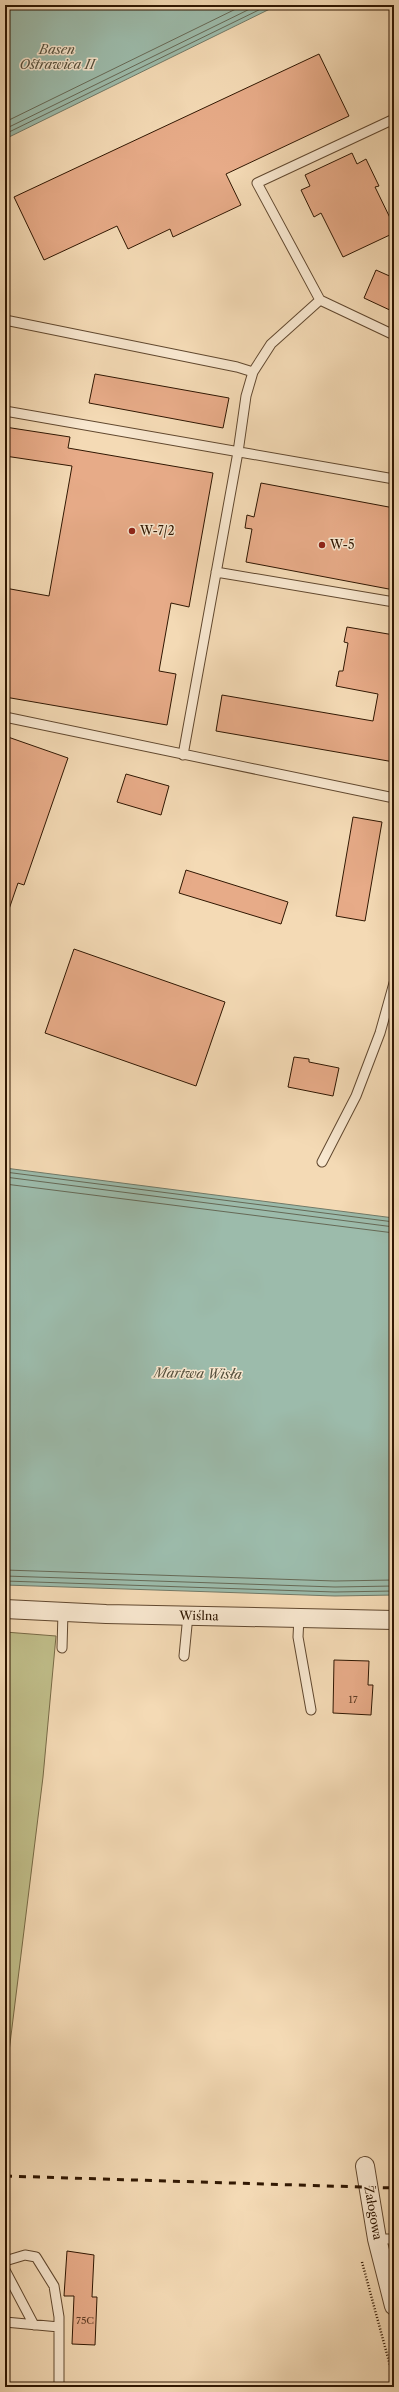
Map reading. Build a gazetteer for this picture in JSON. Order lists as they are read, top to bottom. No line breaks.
{"streets":{"street":["Wiślna","Załogowa"]},"water":["Basen Ostrawica II","Martwa Wisła"],"places":["W-7/2","W-5"],"house_numbers":["17","75C"]}
